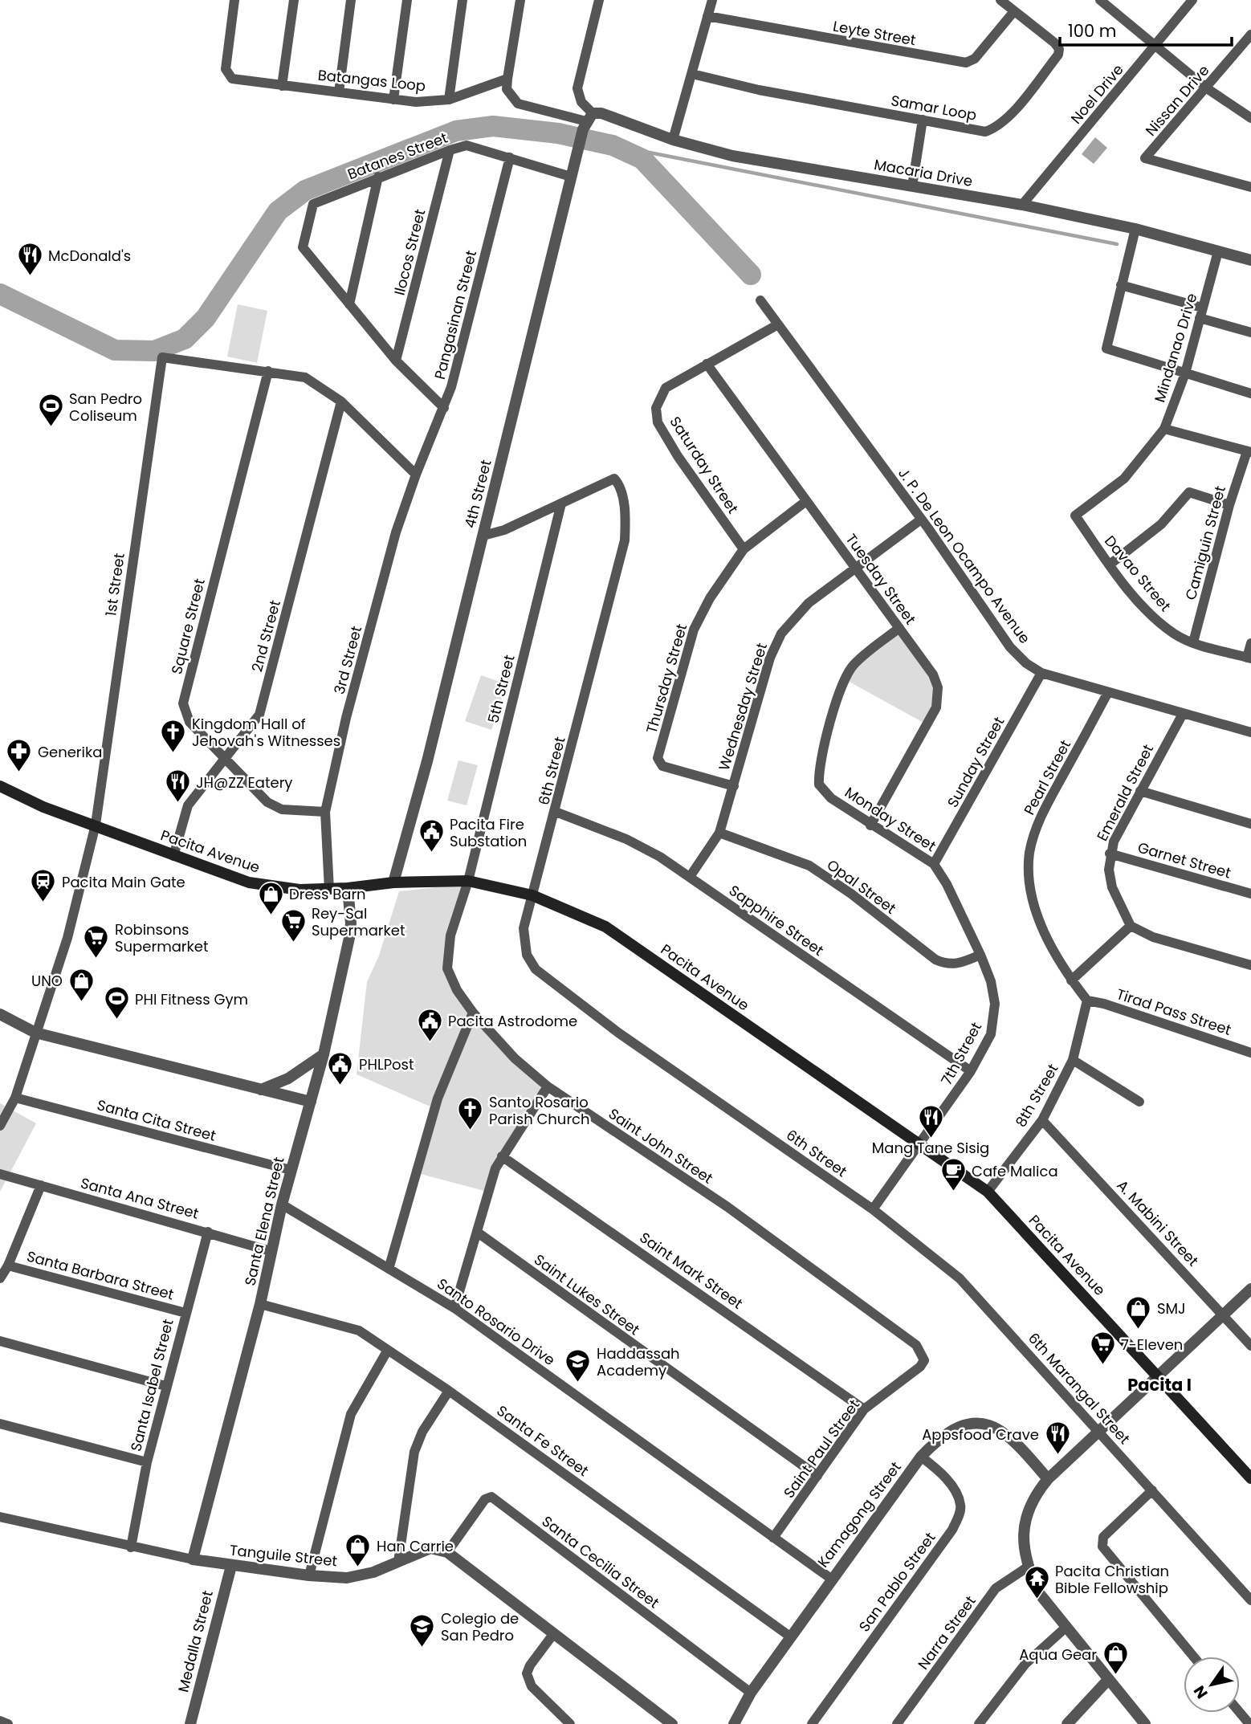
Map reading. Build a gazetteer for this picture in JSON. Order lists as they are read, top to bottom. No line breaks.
{"streets":{"main road":["Pacita Avenue"],"street":["Leyte Street","Batangas Loop","Noel Drive","Nissan Drive","Samar Loop","Batanes Street","Macaria Drive","Ilocos Street","Pangasinan Street","Mindanao Drive","Saturday Street","4th Street","Camiguin Street","J. P. De Leon Ocampo Avenue","Davao Street","Tuesday Street","1st Street","Square Street","2nd Street","3rd Street","Thursday Street","5th Street","Wednesday Street","Sunday Street","6th Street","Pearl Street","Emerald Street","Monday Street","Garnet Street","Opal Street","Sapphire Street","Tirad Pass Street","7th Street","8th Street","Santa Cita Street","Saint John Street","Santa Ana Street","Santa Elena Street","A. Mabini Street","Saint Mark Street","Santa Barbara Street","Saint Lukes Street","Santo Rosario Drive","Santa Isabel Street","6th Marangal Street","Santa Fe Street","Saint Paul Street","Kamagong Street","Tanguile Street","Santa Cecilia Street","San Pablo Street","Narra Street","Medalla Street"]},"crossings":[["Leyte Street","Samar Loop"],["Noel Drive","Macaria Drive"],["Batanes Street","Ilocos Street"],["Batanes Street","Pangasinan Street"],["Batanes Street","4th Street"],["Macaria Drive","Mindanao Drive"],["Macaria Drive","4th Street"],["Pangasinan Street","1st Street"],["Pangasinan Street","3rd Street"],["Mindanao Drive","Davao Street"],["Saturday Street","J. P. De Leon Ocampo Avenue"],["Saturday Street","Tuesday Street"],["Saturday Street","Thursday Street"],["4th Street","6th Street"],["4th Street","Pacita Avenue"],["Camiguin Street","Davao Street"],["J. P. De Leon Ocampo Avenue","Wednesday Street"],["J. P. De Leon Ocampo Avenue","Sunday Street"],["J. P. De Leon Ocampo Avenue","Pearl Street"],["J. P. De Leon Ocampo Avenue","Emerald Street"],["Tuesday Street","Thursday Street"],["Tuesday Street","Wednesday Street"],["Tuesday Street","Monday Street"],["1st Street","Square Street"],["1st Street","2nd Street"],["1st Street","3rd Street"],["1st Street","Pacita Avenue"],["1st Street","Santa Cita Street"],["Square Street","2nd Street"],["Square Street","3rd Street"],["2nd Street","Pacita Avenue"],["3rd Street","Pacita Avenue"],["Thursday Street","Wednesday Street"],["5th Street","6th Street"],["5th Street","Pacita Avenue"],["5th Street","Saint John Street"],["Wednesday Street","Opal Street"],["Wednesday Street","Sapphire Street"],["Sunday Street","Monday Street"],["Sunday Street","7th Street"],["6th Street","Pacita Avenue"],["6th Street","Sapphire Street"],["6th Street","7th Street"],["6th Street","6th Marangal Street"],["Pearl Street","Tirad Pass Street"],["Pearl Street","8th Street"],["Emerald Street","Garnet Street"],["Monday Street","7th Street"],["Pacita Avenue","7th Street"],["Pacita Avenue","8th Street"],["Pacita Avenue","Saint John Street"],["Pacita Avenue","Santa Elena Street"],["Opal Street","7th Street"],["Sapphire Street","7th Street"],["Tirad Pass Street","8th Street"],["7th Street","6th Marangal Street"],["8th Street","A. Mabini Street"],["Santa Cita Street","Santa Elena Street"],["Saint John Street","Saint Paul Street"],["Santa Ana Street","Santa Elena Street"],["Santa Ana Street","Santa Isabel Street"],["Santa Elena Street","Santo Rosario Drive"],["Santa Elena Street","Santa Fe Street"],["Santa Elena Street","Tanguile Street"],["Saint Mark Street","Saint Paul Street"],["Santa Barbara Street","Santa Isabel Street"],["Saint Lukes Street","Saint Paul Street"],["Santo Rosario Drive","Saint Paul Street"],["Santo Rosario Drive","Kamagong Street"],["Santa Isabel Street","Tanguile Street"],["Santa Fe Street","Kamagong Street"],["Kamagong Street","Santa Cecilia Street"],["Kamagong Street","San Pablo Street"],["Tanguile Street","Santa Cecilia Street"],["Tanguile Street","Medalla Street"]],"districts":["Pacita I"],"places":{"restaurant":["McDonald's","JH@ZZ Eatery","Mang Tane Sisig","Appsfood Crave"],"sports":["San Pedro Coliseum","PHI Fitness Gym"],"church":["Kingdom Hall of Jehovah's Witnesses","Santo Rosario Parish Church"],"pharmacy":["Generika"],"public building":["Pacita Fire Substation","Pacita Astrodome","PHLPost"],"station":["Pacita Main Gate"],"shop":["Dress Barn","UNO","SMJ","Han Carrie","Aqua Gear"],"supermarket":["Rey-Sal Supermarket","Robinsons Supermarket","7-Eleven"],"cafe":["Cafe Malica"],"school or university":["Haddassah Academy","Colegio de San Pedro"],"temple":["Pacita Christian Bible Fellowship"]},"scale_bar":"100 m","north":"bottom left"}
